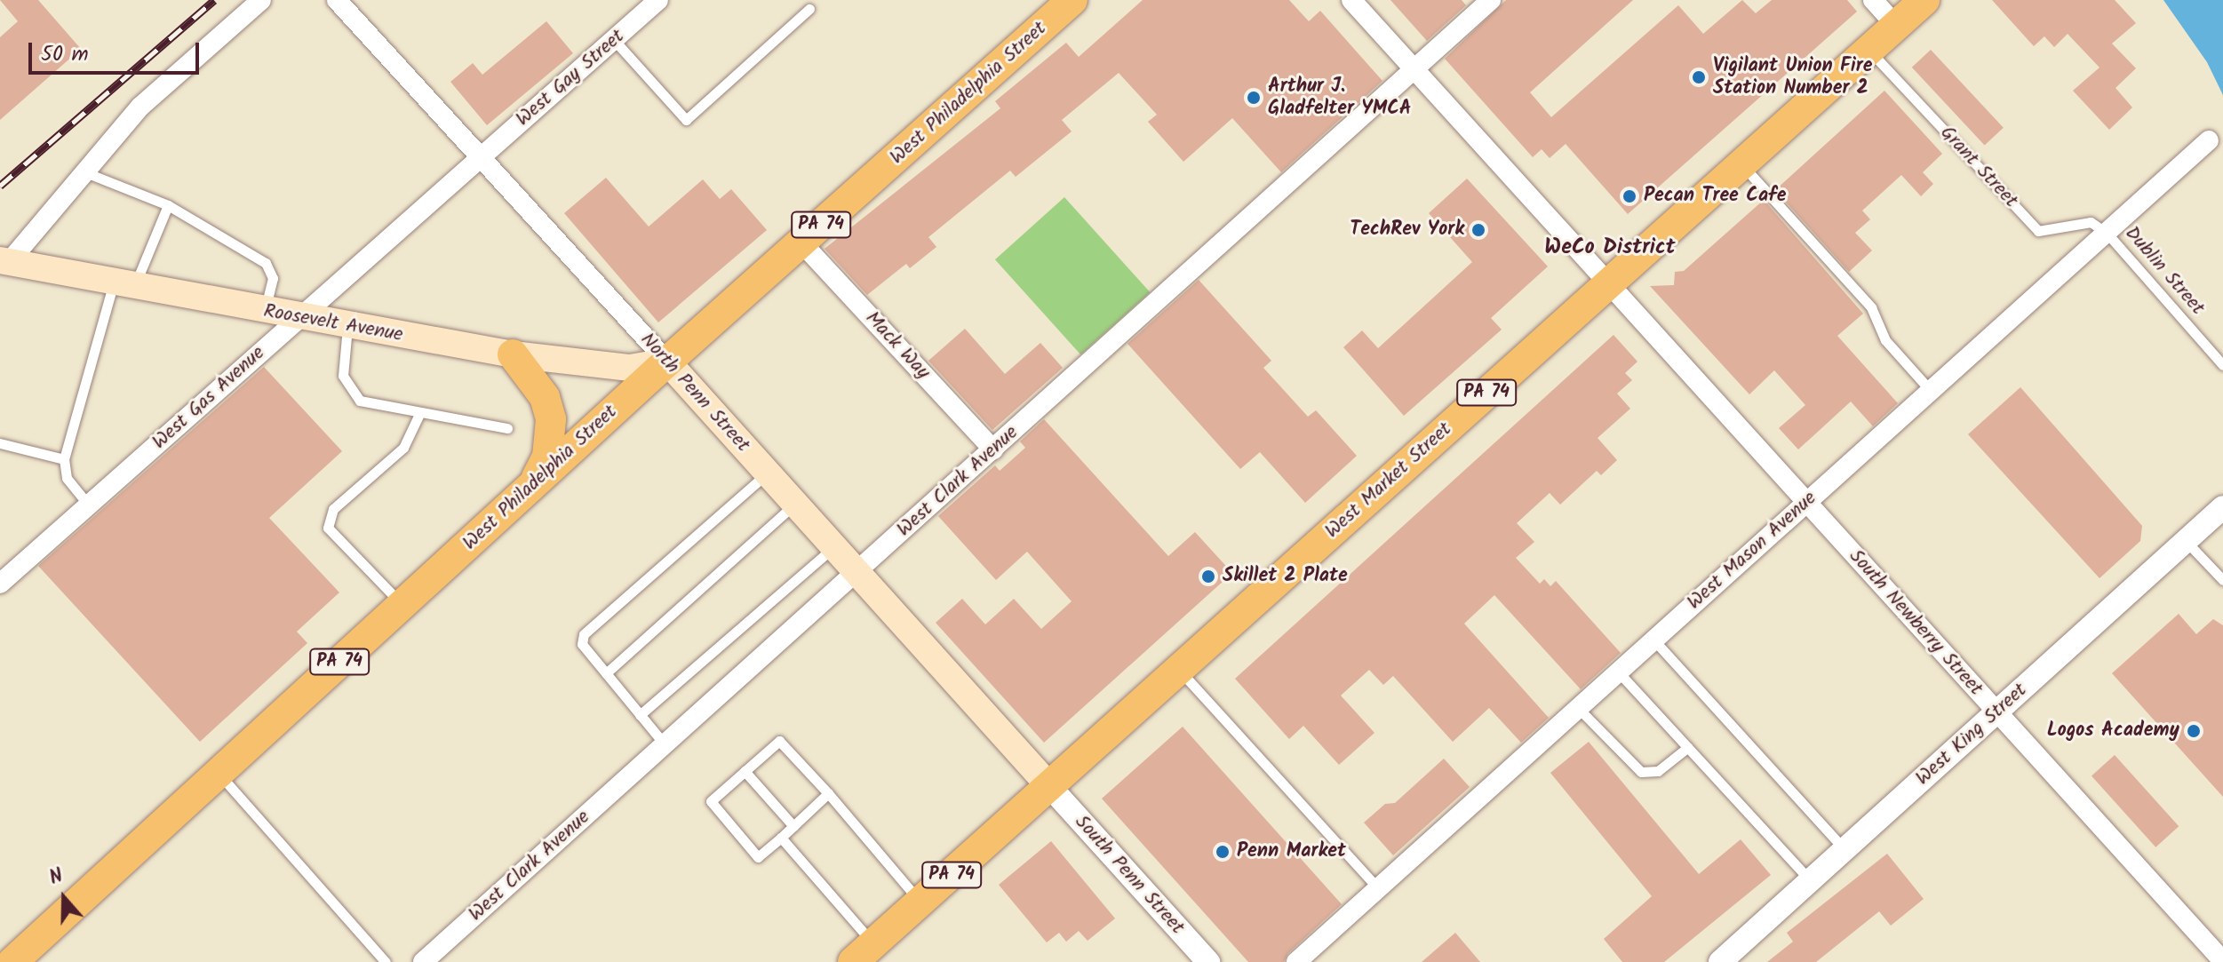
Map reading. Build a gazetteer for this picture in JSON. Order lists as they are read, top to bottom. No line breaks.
{"streets":{"main road":["West Philadelphia Street","PA 74","Roosevelt Avenue","North Penn Street","West Market Street"],"street":["West Gay Street","Mack Way","West Gas Avenue","West Clark Avenue","West Mason Avenue","South Newberry Street","West King Street","South Penn Street"],"lane":["Grant Street","Dublin Street"]},"crossings":[["West Gay Street","North Penn Street"],["West Gay Street","West Gas Avenue"],["West Philadelphia Street","Roosevelt Avenue"],["West Philadelphia Street","Mack Way"],["West Philadelphia Street","North Penn Street"],["Grant Street","Dublin Street"],["Grant Street","West Market Street"],["Grant Street","West Mason Avenue"],["Dublin Street","West Mason Avenue"],["Roosevelt Avenue","North Penn Street"],["Roosevelt Avenue","West Gas Avenue"],["Mack Way","West Clark Avenue"],["North Penn Street","West Gas Avenue"],["North Penn Street","West Market Street"],["North Penn Street","West Clark Avenue"],["North Penn Street","South Penn Street"],["West Market Street","South Newberry Street"],["West Market Street","South Penn Street"],["West Clark Avenue","South Newberry Street"],["West Mason Avenue","South Newberry Street"],["South Newberry Street","West King Street"]],"districts":["WeCo District"],"places":["Vigilant Union Fire Station Number 2","Arthur J. Gladfelter YMCA","Pecan Tree Cafe","TechRev York","Skillet 2 Plate","Logos Academy","Penn Market"],"scale_bar":"50 m","north":"top"}
